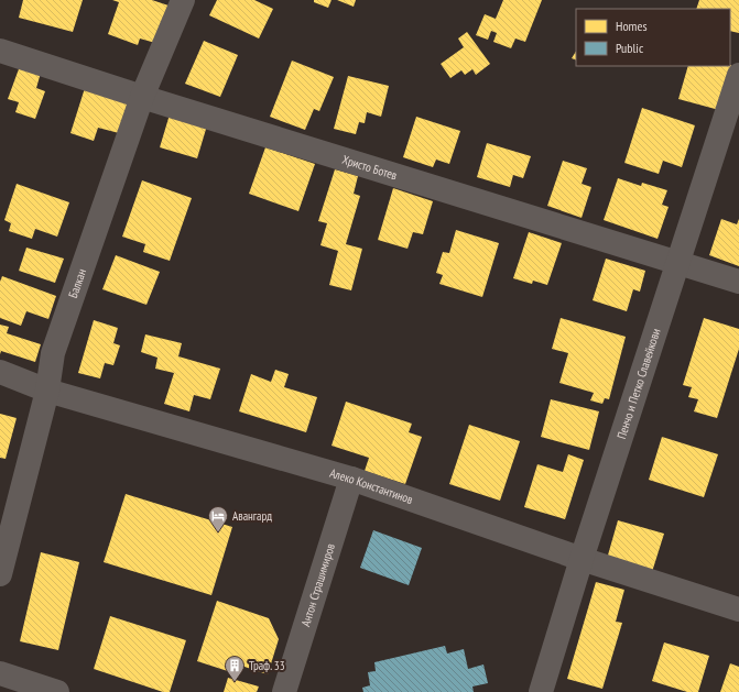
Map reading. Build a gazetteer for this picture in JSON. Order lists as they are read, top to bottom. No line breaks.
{"streets":{"street":["Христо Ботев","Балкан","Пенчо и Петко Славейкови","Алеко Константинов","Антон Страшимиров"]},"crossings":[["Христо Ботев","Балкан"],["Христо Ботев","Пенчо и Петко Славейкови"],["Балкан","Алеко Константинов"],["Пенчо и Петко Славейкови","Алеко Константинов"],["Алеко Константинов","Антон Страшимиров"]],"places":{"hotel":["Авангард"],"building":["Траф. 33"]},"legend":["Homes","Public"]}
